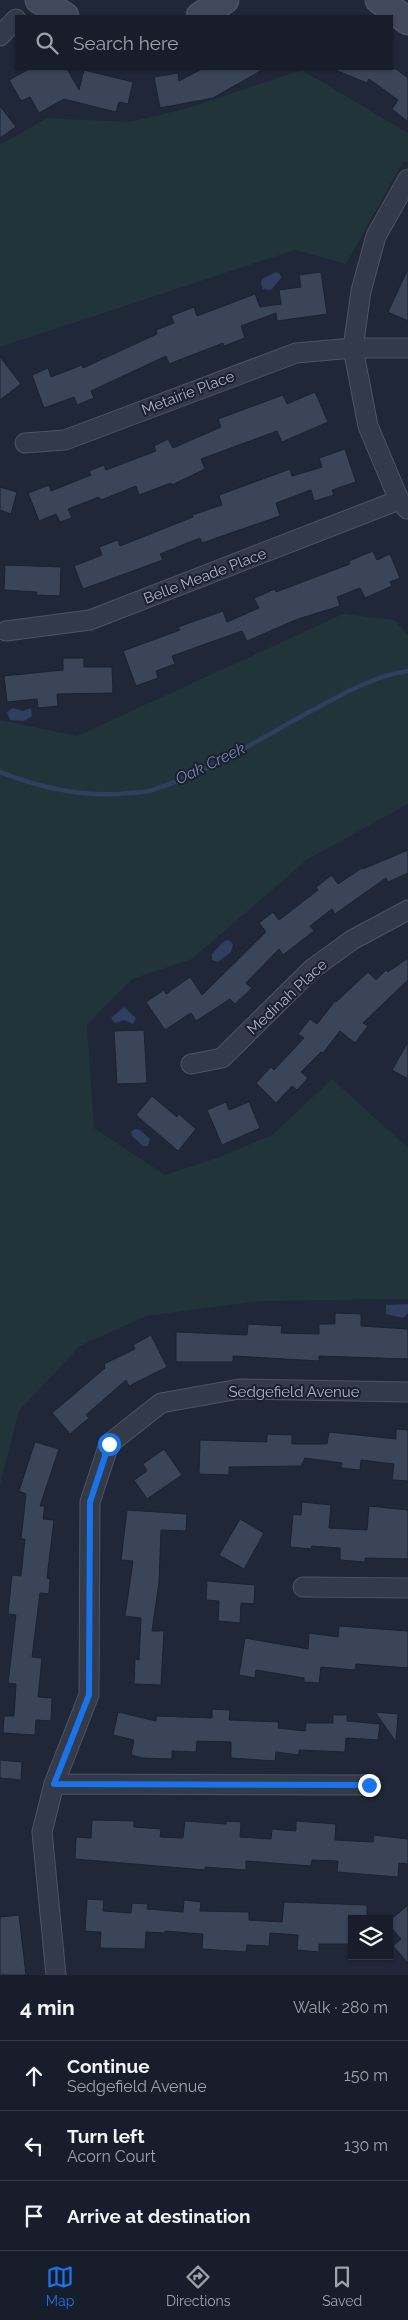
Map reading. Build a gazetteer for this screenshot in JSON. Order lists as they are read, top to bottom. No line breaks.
{"streets":{"street":["Metairie Place","Belle Meade Place","Medinah Place","Sedgefield Avenue"]},"water":["Oak Creek"],"page":{"search":"Search here","heading":["4 min","Walk · 280 m"],"list":[["Continue","Sedgefield Avenue","150 m"],["Turn left","Acorn Court","130 m"],"Arrive at destination"],"nav":["Map","Directions","Saved"]}}
